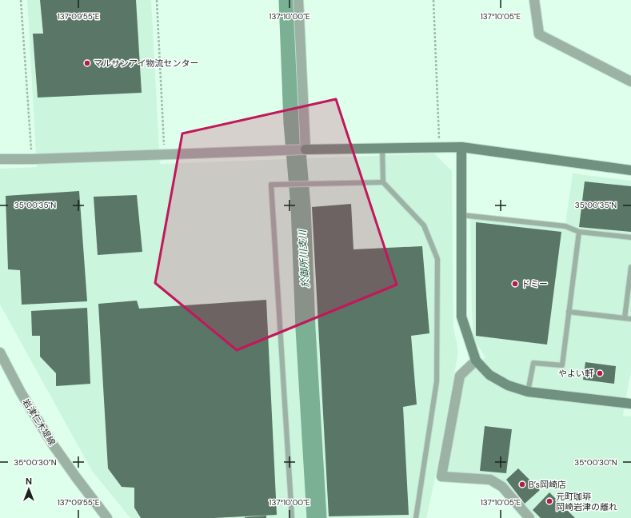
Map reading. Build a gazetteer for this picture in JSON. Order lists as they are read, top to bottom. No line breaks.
{"streets":{"street":["岩津仁木堤線"]},"water":["於御所川支川"],"places":["マルサンアイ物流センター","ドミー","やよい軒","B’s岡崎店","元町珈琲 岡崎岩津の離れ"],"north":"top","coordinates":["137°09'55\"E","137°10'00\"E","137°10'05\"E","35°00'35\"N","35°00'30\"N"]}
